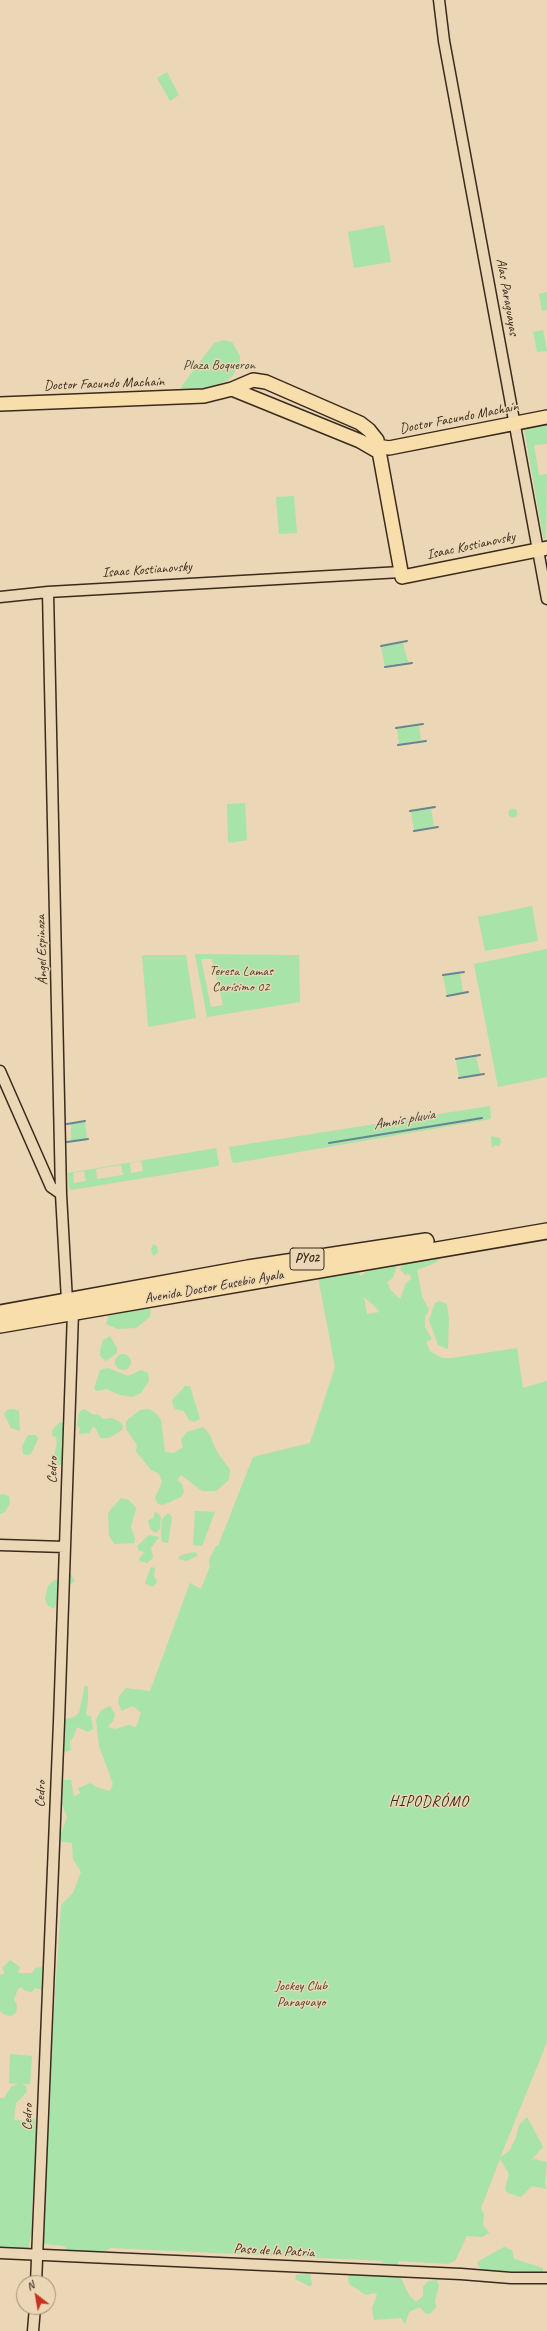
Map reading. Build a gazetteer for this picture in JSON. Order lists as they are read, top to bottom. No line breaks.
{"streets":{"highway":["PY02","Avenida Doctor Eusebio Ayala"],"main road":["Doctor Facundo Machaín","Isaac Kostianovsky"],"street":["Alas Paraguayas","Ángel Espinoza","Cedro","Paso de la Patria"]},"crossings":[["Alas Paraguayas","Doctor Facundo Machaín"],["Alas Paraguayas","Isaac Kostianovsky"],["Isaac Kostianovsky","Ángel Espinoza"],["Ángel Espinoza","Avenida Doctor Eusebio Ayala"],["Ángel Espinoza","Cedro"],["Avenida Doctor Eusebio Ayala","Cedro"],["Cedro","Paso de la Patria"]],"districts":["HIPODRÓMO"],"water":["Amnis pluvia"],"parks":["Plaza Boqueron","Teresa Lamas Carísimo 02","Jockey Club Paraguayo"],"north":"top left"}
